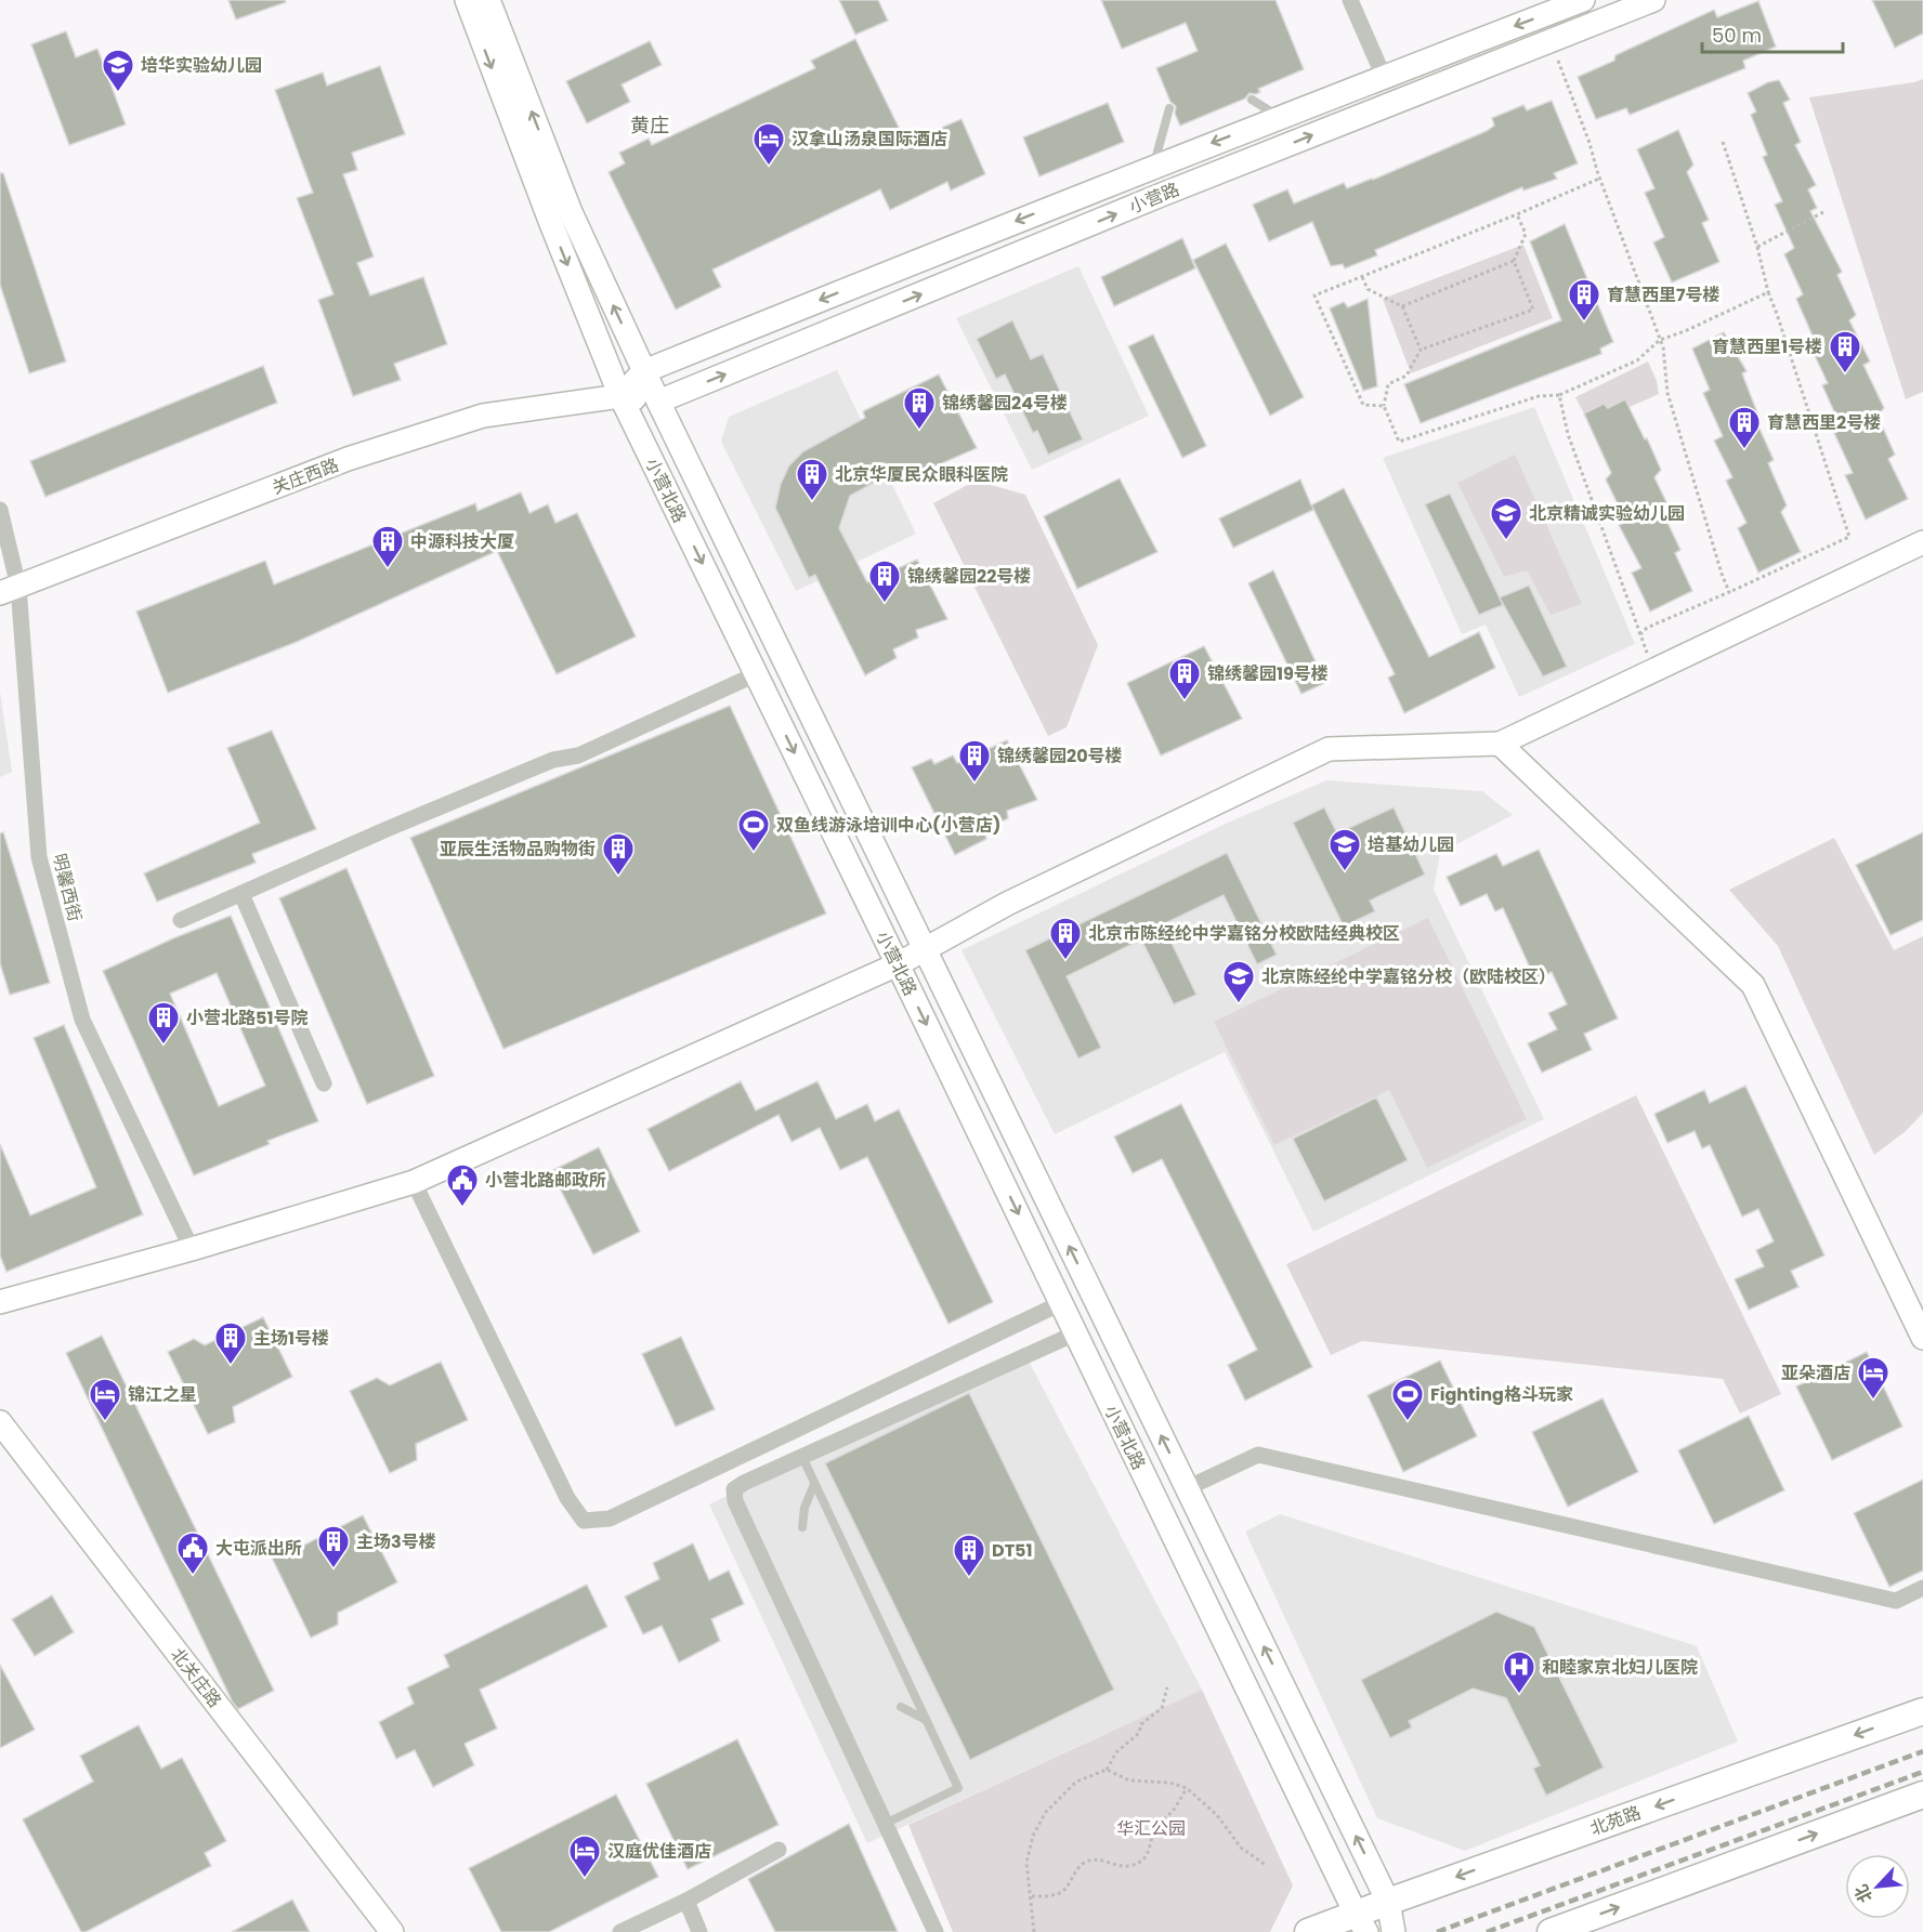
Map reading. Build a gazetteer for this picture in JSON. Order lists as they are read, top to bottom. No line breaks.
{"streets":{"main road":["北苑路"],"street":["小营路","关庄西路","小营北路","明馨西街","北关庄路"]},"crossings":[["小营路","关庄西路"],["小营路","小营北路"],["关庄西路","小营北路"],["关庄西路","明馨西街"],["小营北路","北苑路"]],"districts":["黄庄"],"parks":["华汇公园"],"places":{"school or university":["培华实验幼儿园","北京精诚实验幼儿园","培基幼儿园","北京陈经纶中学嘉铭分校（欧陆校区）"],"hotel":["汉拿山汤泉国际酒店","亚朵酒店","锦江之星","汉庭优佳酒店"],"building":["育慧西里7号楼","育慧西里1号楼","锦绣馨园24号楼","育慧西里2号楼","北京华厦民众眼科医院","中源科技大厦","锦绣馨园22号楼","锦绣馨园19号楼","锦绣馨园20号楼","亚辰生活物品购物街","北京市陈经纶中学嘉铭分校欧陆经典校区","小营北路51号院","主场1号楼","主场3号楼","DT51"],"sports":["双鱼线游泳培训中心(小营店)","Fighting格斗玩家"],"public building":["小营北路邮政所","大屯派出所"],"hospital":["和睦家京北妇儿医院"]},"scale_bar":"50 m","north":"bottom left"}
